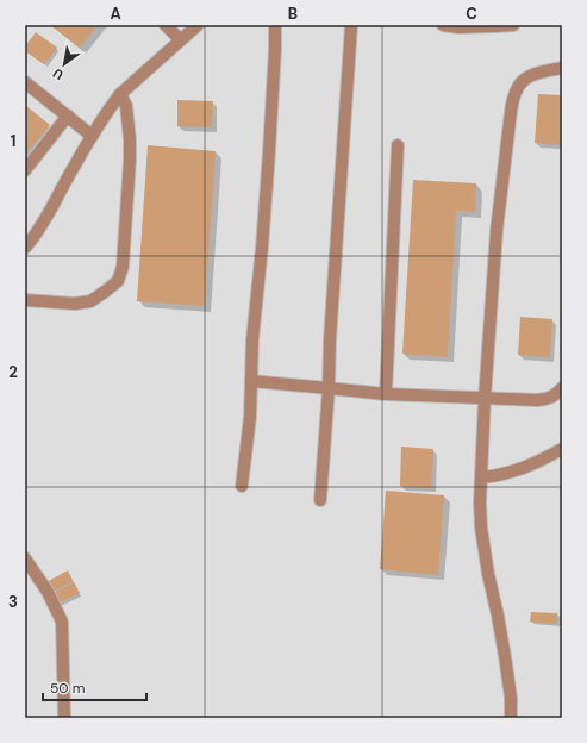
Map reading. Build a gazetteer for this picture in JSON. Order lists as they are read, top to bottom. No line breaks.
{"scale_bar":"50 m","north":"bottom left","grid":{"columns":["A","B","C"],"rows":["1","2","3"]}}
